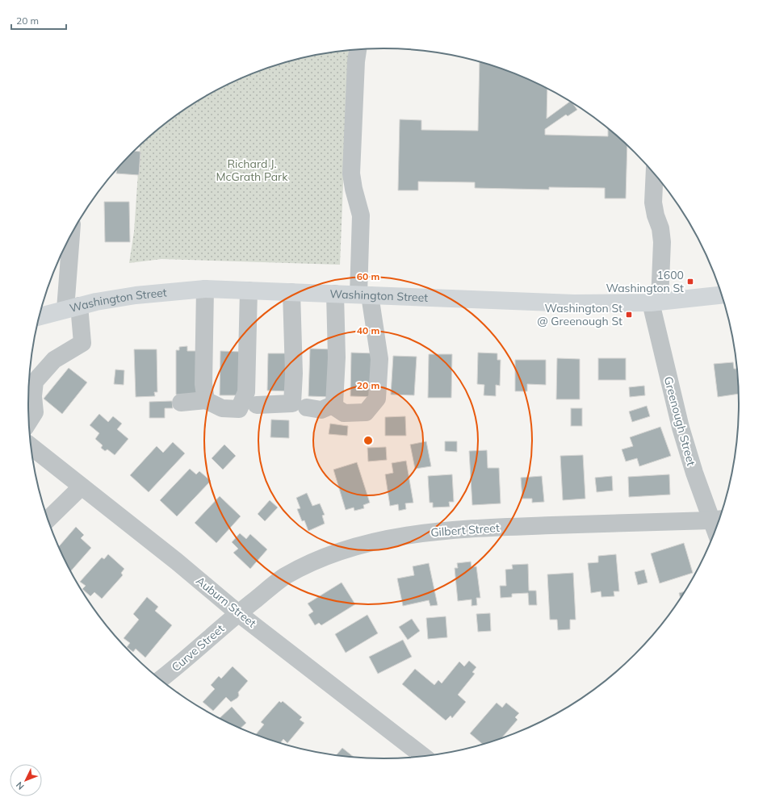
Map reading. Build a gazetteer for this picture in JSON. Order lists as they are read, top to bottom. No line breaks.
{"streets":{"main road":["Washington Street"],"street":["Greenough Street","Gilbert Street","Auburn Street","Curve Street"]},"crossings":[["Washington Street","Greenough Street"],["Greenough Street","Gilbert Street"],["Gilbert Street","Auburn Street"],["Gilbert Street","Curve Street"],["Auburn Street","Curve Street"]],"parks":["Richard J. McGrath Park"],"places":{"transit":["1600 Washington St","Washington St @ Greenough St"]},"scale_bar":"20 m","north":"bottom left","rings":["60 m","40 m","20 m"]}
